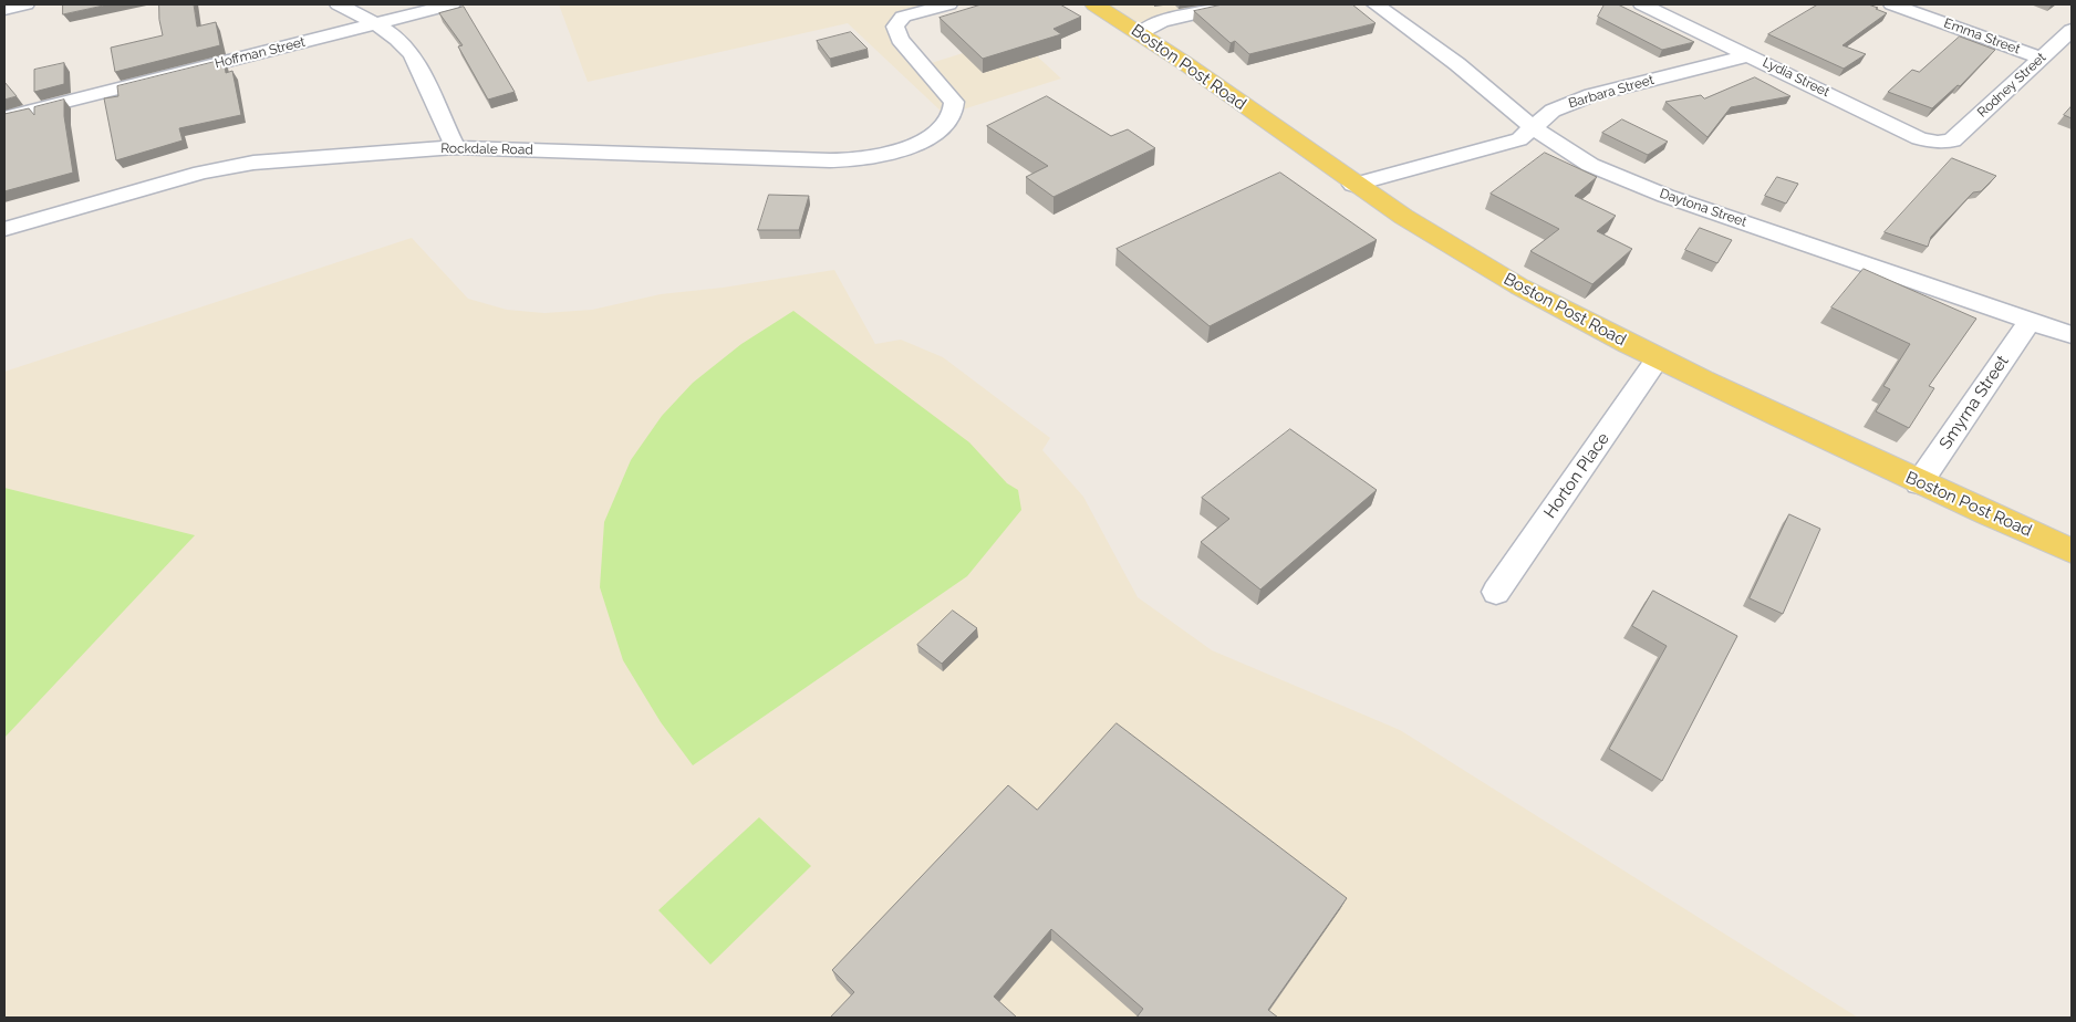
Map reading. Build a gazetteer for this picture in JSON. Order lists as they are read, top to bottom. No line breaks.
{"streets":{"main road":["Boston Post Road"],"street":["Emma Street","Hoffman Street","Lydia Street","Rodney Street","Barbara Street","Rockdale Road","Daytona Street","Smyrna Street","Horton Place"]},"crossings":[["Emma Street","Rodney Street"],["Boston Post Road","Barbara Street"],["Boston Post Road","Smyrna Street"],["Boston Post Road","Horton Place"],["Lydia Street","Rodney Street"],["Lydia Street","Barbara Street"],["Barbara Street","Daytona Street"],["Daytona Street","Smyrna Street"]]}
